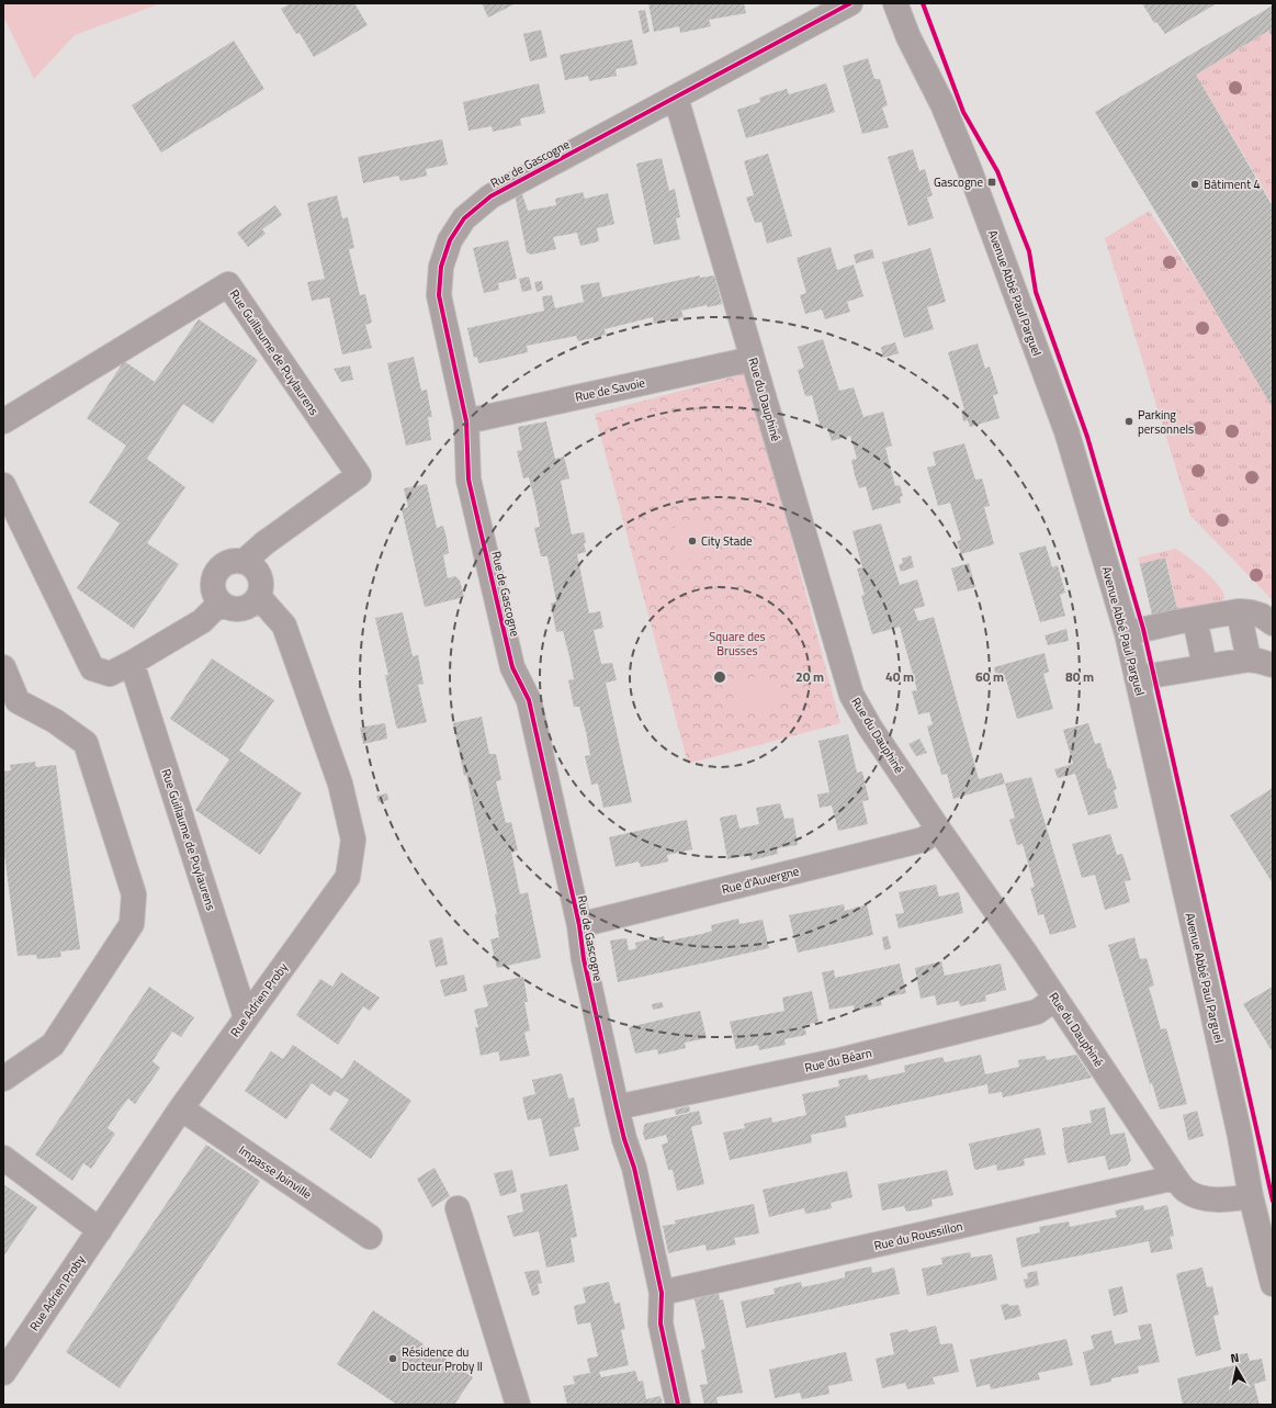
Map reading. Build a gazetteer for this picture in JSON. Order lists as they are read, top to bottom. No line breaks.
{"streets":{"street":["Rue de Gascogne","Avenue Abbé Paul Parguel","Rue Guillaume de Puylaurens","Rue de Savoie","Rue du Dauphiné","Rue d'Auvergne","Rue Adrien Proby","Rue du Béarn","Impasse Joinville","Rue du Roussillon"]},"crossings":[["Rue de Gascogne","Rue de Savoie"],["Rue de Gascogne","Rue du Dauphiné"],["Rue de Gascogne","Rue d'Auvergne"],["Rue de Gascogne","Rue du Béarn"],["Rue de Gascogne","Rue du Roussillon"],["Avenue Abbé Paul Parguel","Rue du Dauphiné"],["Rue Guillaume de Puylaurens","Rue Adrien Proby"],["Rue de Savoie","Rue du Dauphiné"],["Rue du Dauphiné","Rue d'Auvergne"],["Rue du Dauphiné","Rue du Béarn"],["Rue du Dauphiné","Rue du Roussillon"],["Rue Adrien Proby","Impasse Joinville"]],"parks":["Square des Brusses"],"places":{"transit":["Gascogne"],"other":["Bâtiment 4","Parking personnels","City Stade","Résidence du Docteur Proby II"]},"north":"top","rings":["20 m","40 m","60 m","80 m"]}
